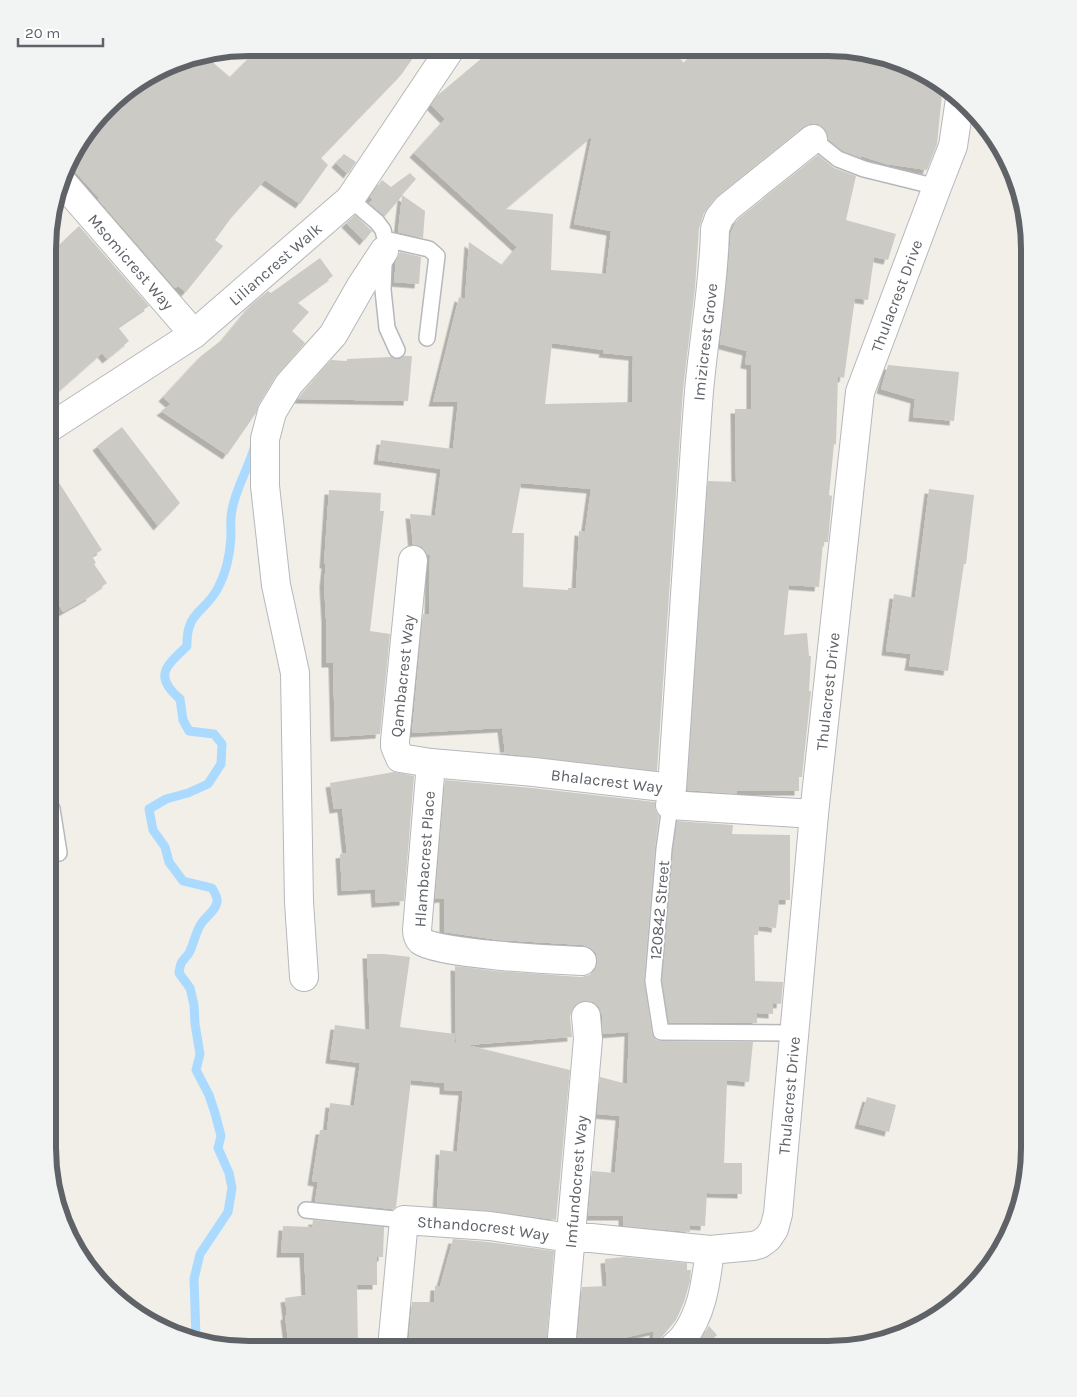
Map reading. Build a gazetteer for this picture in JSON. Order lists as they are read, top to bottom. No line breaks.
{"streets":{"street":["Msomicrest Way","Liliancrest Walk","Thulacrest Drive","Imizicrest Grove","Qambacrest Way","Bhalacrest Way","Hlambacrest Place","Imfundocrest Way","Sthandocrest Way"],"lane":["120842 Street"]},"crossings":[["Msomicrest Way","Liliancrest Walk"],["Thulacrest Drive","120842 Street"],["Thulacrest Drive","Sthandocrest Way"],["Imizicrest Grove","Bhalacrest Way"],["Qambacrest Way","Bhalacrest Way"],["Qambacrest Way","Hlambacrest Place"],["Bhalacrest Way","Hlambacrest Place"],["Bhalacrest Way","120842 Street"],["Imfundocrest Way","Sthandocrest Way"]],"scale_bar":"20 m"}
